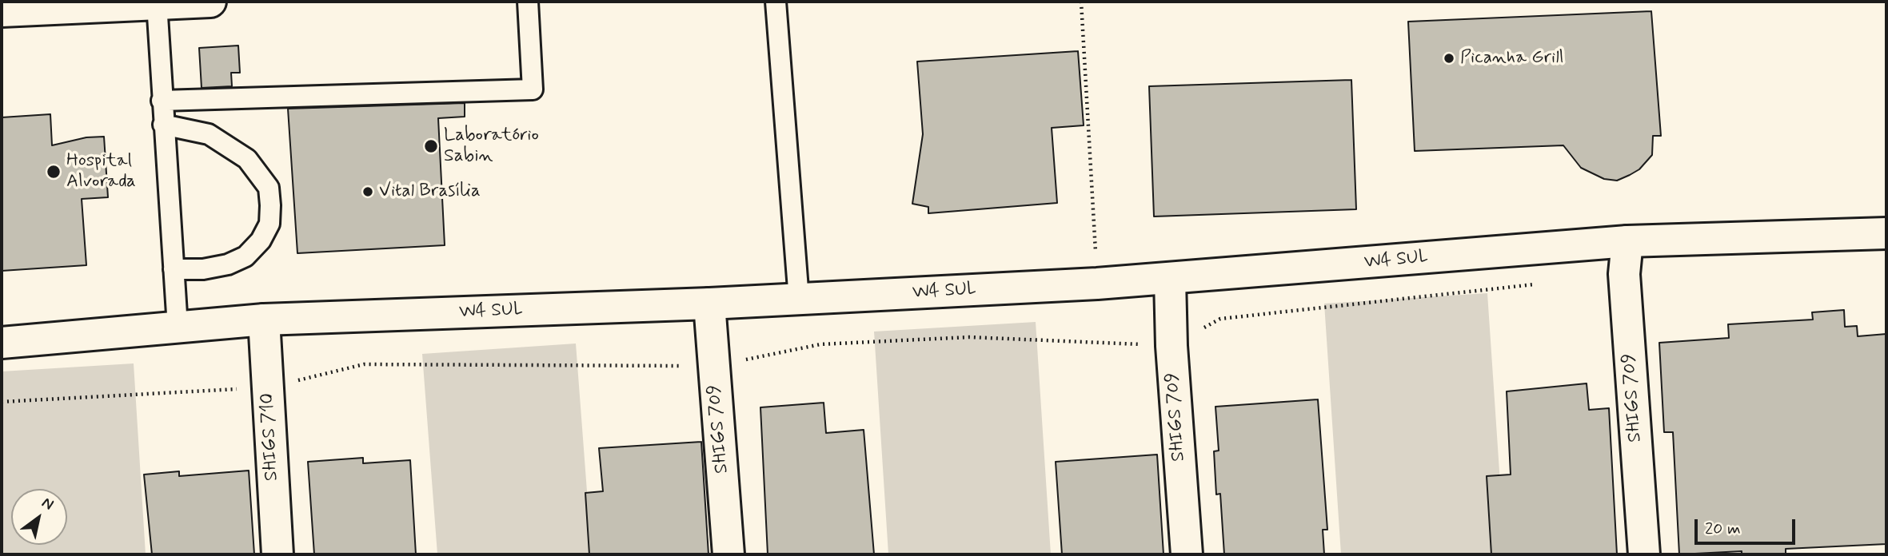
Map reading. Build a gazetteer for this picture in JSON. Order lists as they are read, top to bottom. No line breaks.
{"streets":{"main road":["W4 SUL","SHIGS 709","SHIGS 710"]},"crossings":[["W4 SUL","SHIGS 709"],["W4 SUL","SHIGS 710"]],"places":["Picanha Grill","Laboratório Sabin","Hospital Alvorada","Vital Brasília"],"scale_bar":"20 m","north":"top right"}
